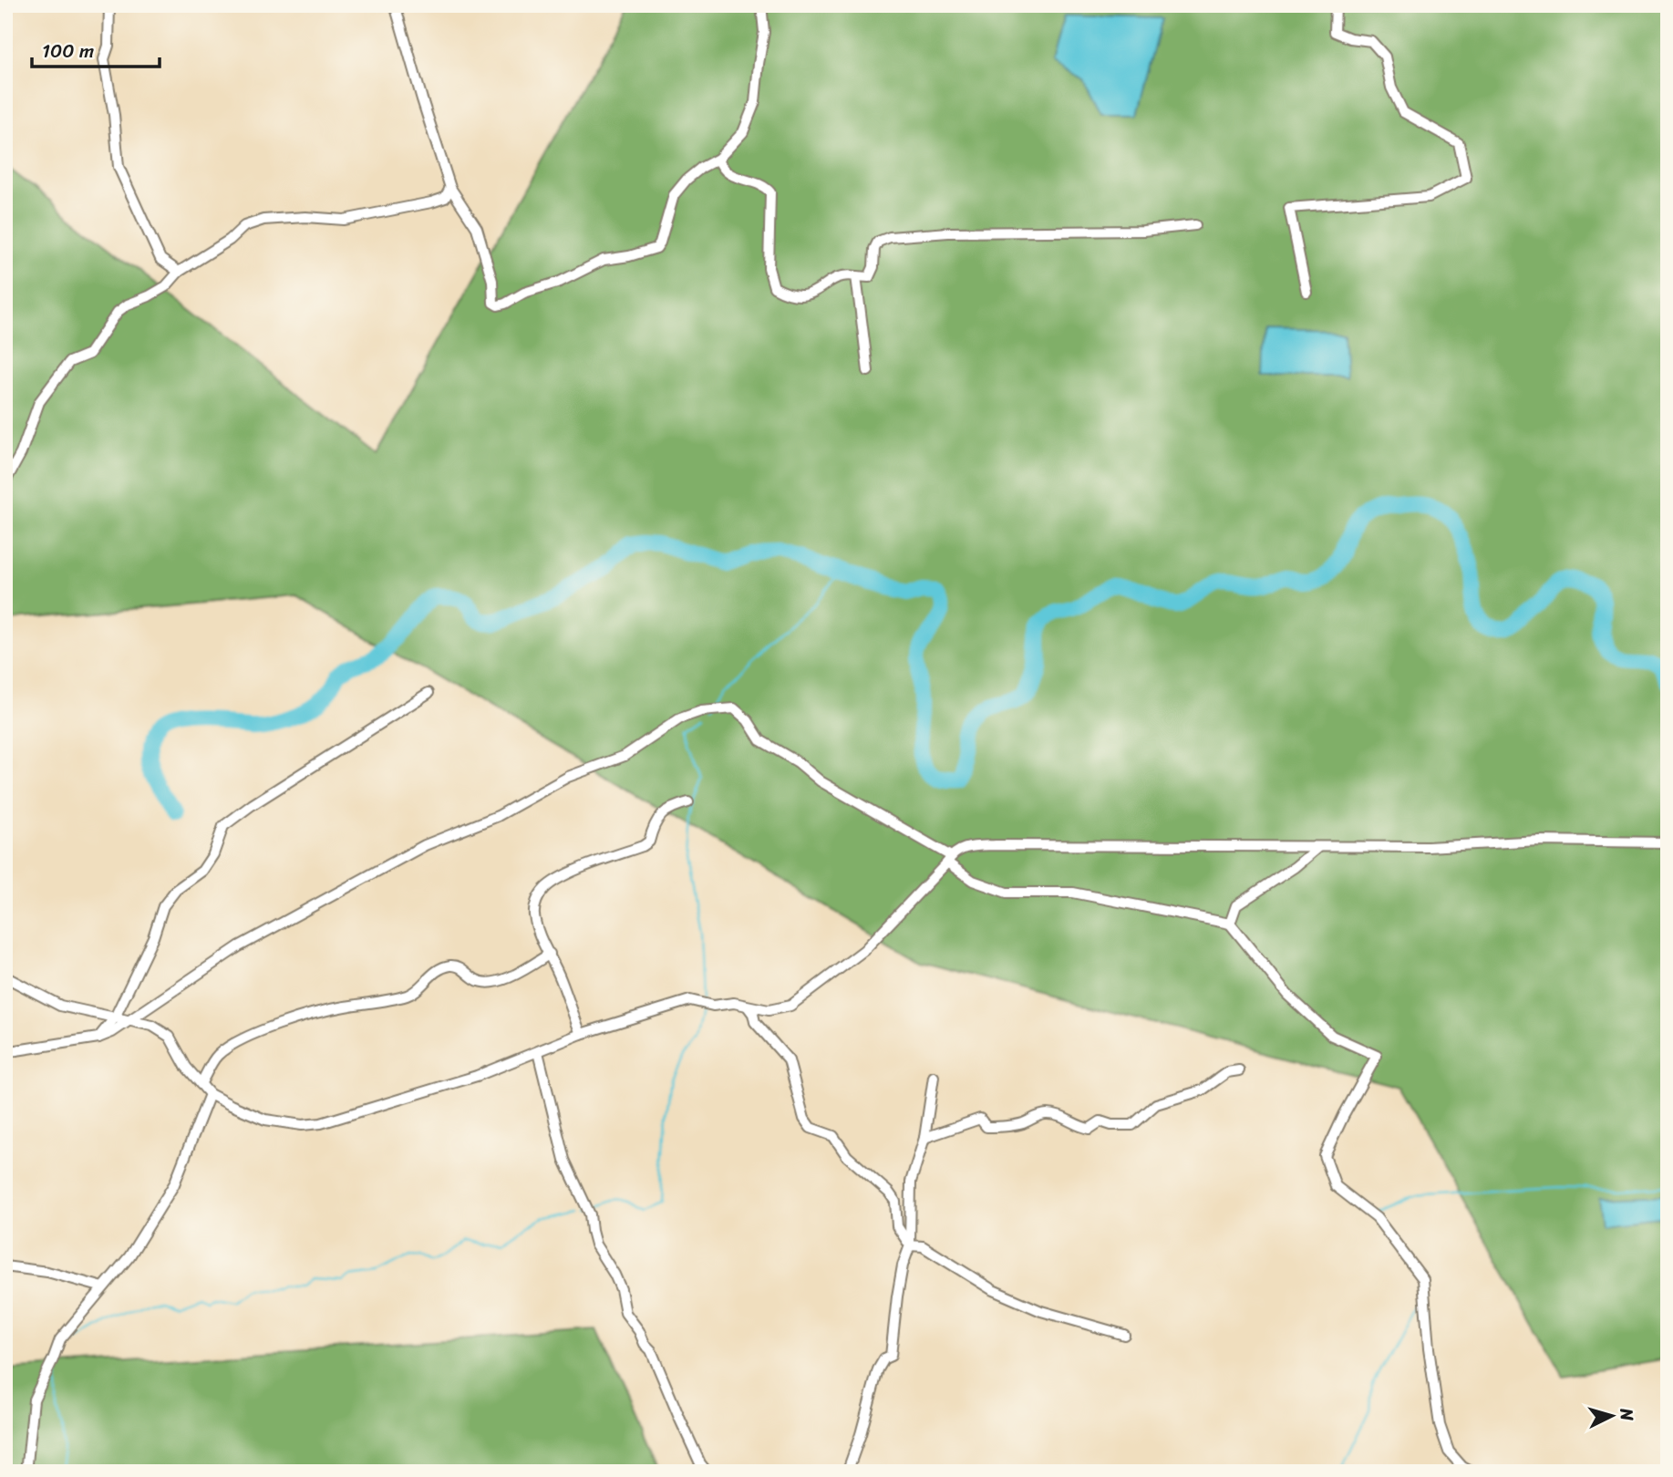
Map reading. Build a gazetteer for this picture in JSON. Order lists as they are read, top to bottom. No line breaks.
{"scale_bar":"100 m","north":"right"}
